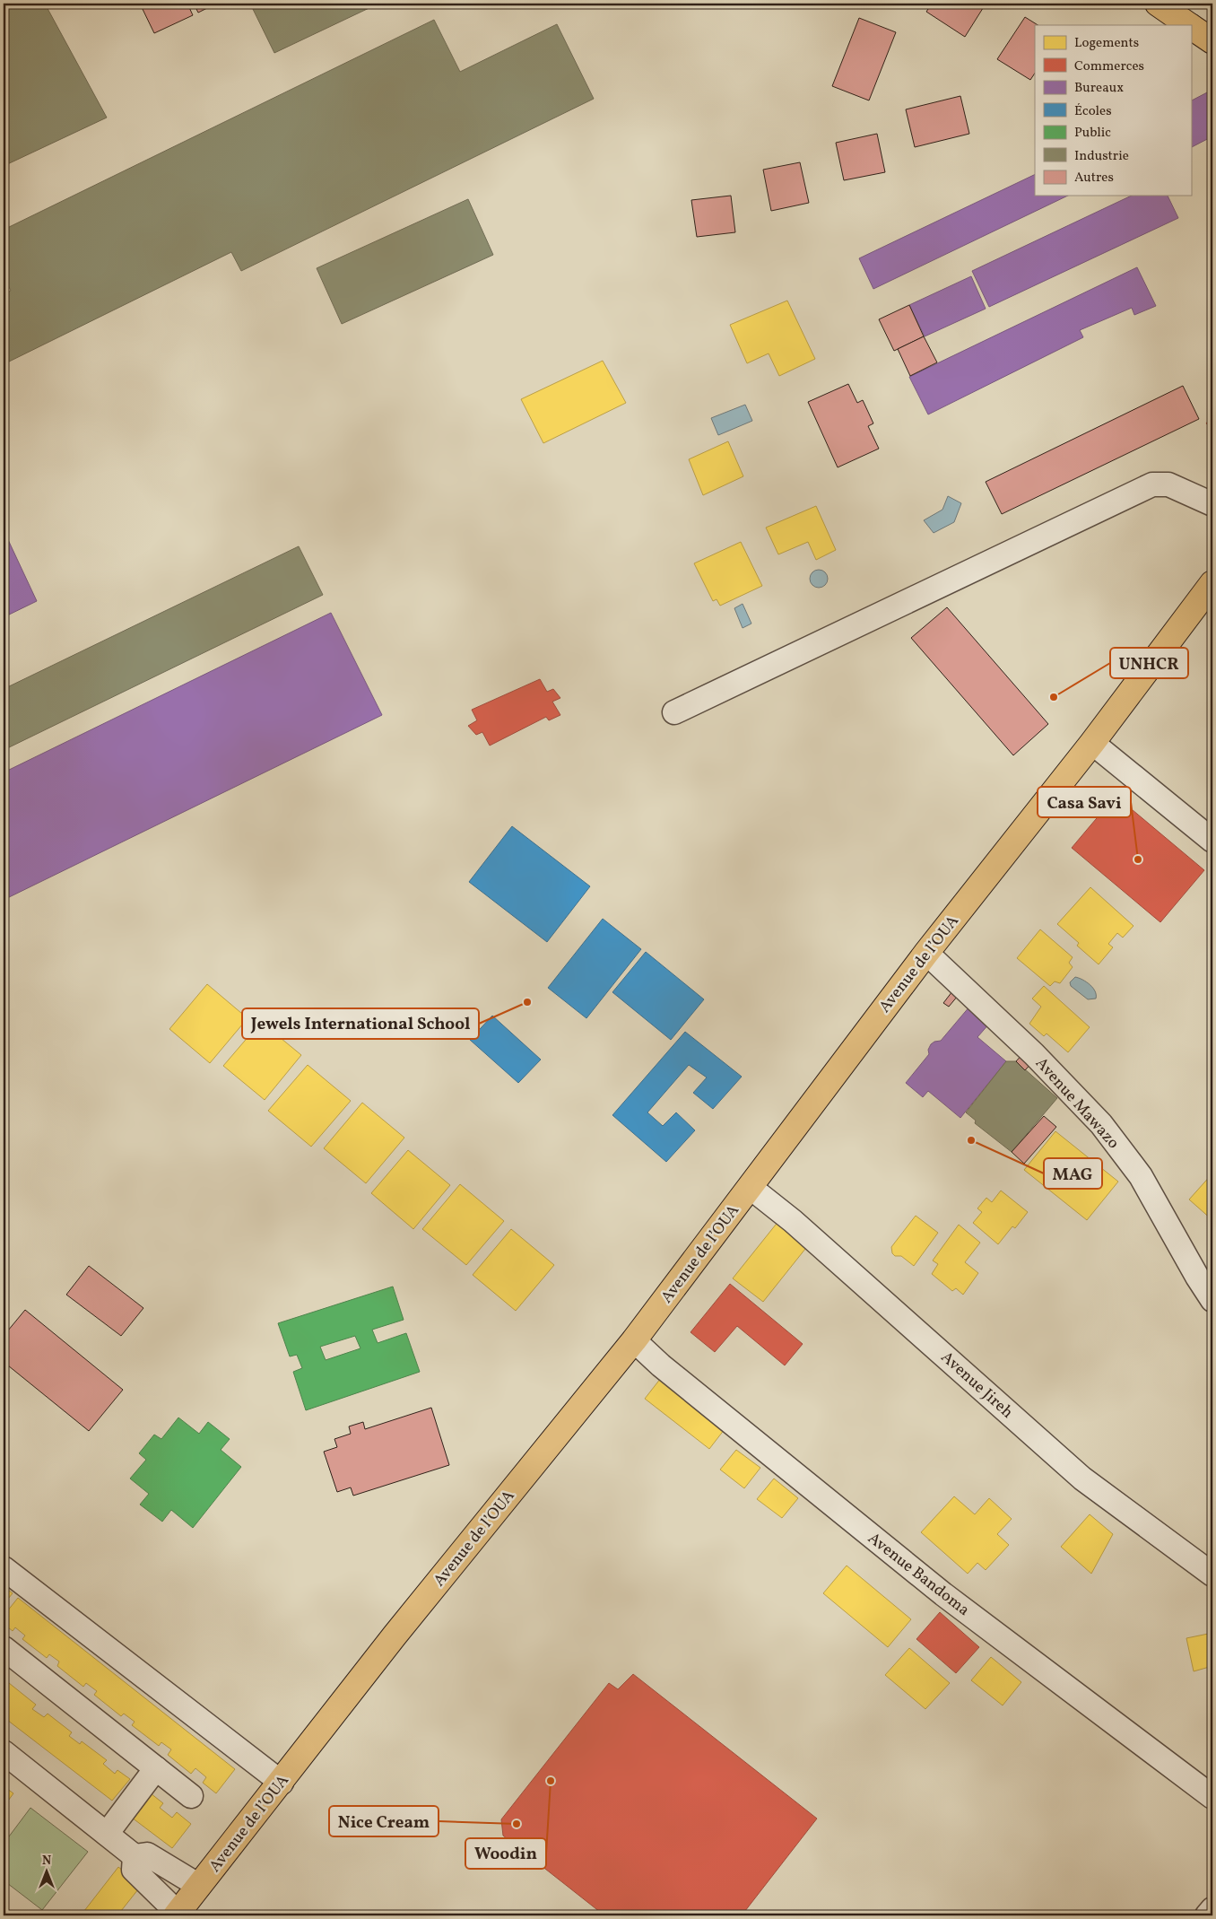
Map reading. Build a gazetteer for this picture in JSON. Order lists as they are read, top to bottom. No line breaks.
{"streets":{"main road":["Avenue de l’OUA"],"street":["Avenue Mawazo","Avenue Jireh","Avenue Bandoma"]},"crossings":[["Avenue de l’OUA","Avenue Mawazo"],["Avenue de l’OUA","Avenue Jireh"],["Avenue de l’OUA","Avenue Bandoma"]],"places":["UNHCR","Casa Savi","Jewels International School","MAG","Woodin","Nice Cream"],"legend":["Logements","Commerces","Bureaux","Écoles","Public","Industrie","Autres"],"north":"top"}
